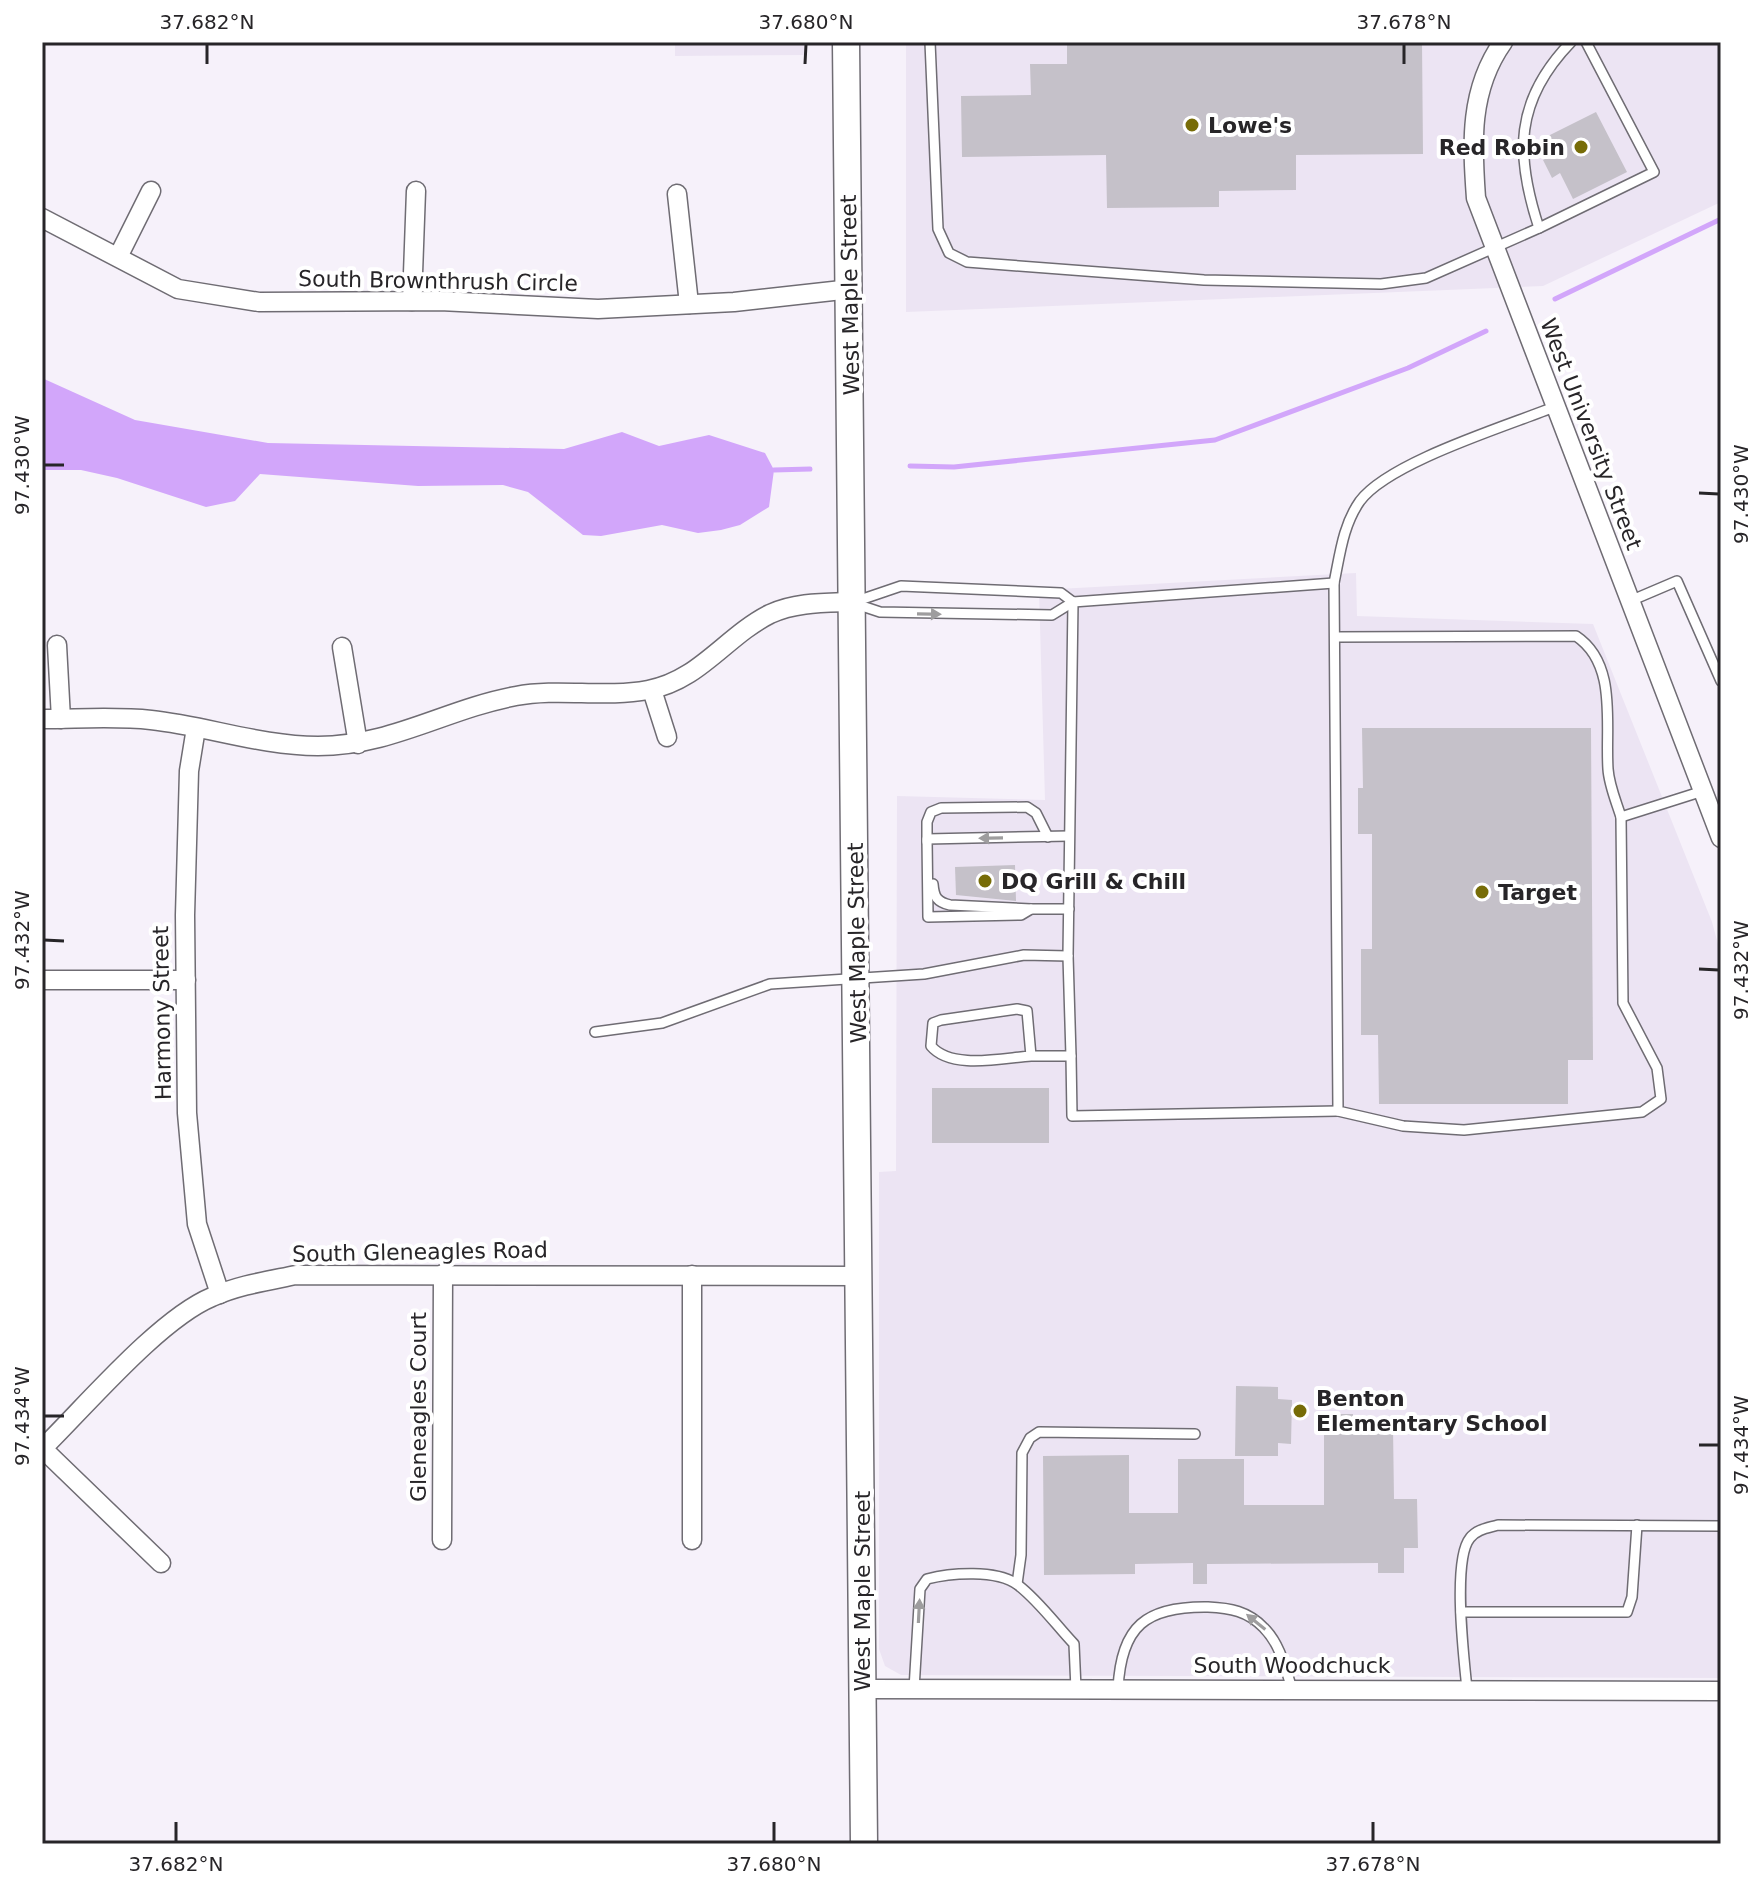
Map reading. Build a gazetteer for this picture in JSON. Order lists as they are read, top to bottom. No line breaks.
{"streets":{"main road":["West Maple Street"],"street":["South Brownthrush Circle","West University Street","Harmony Street","South Gleneagles Road","Gleneagles Court","South Woodchuck"]},"crossings":[["South Brownthrush Circle","West Maple Street"],["West Maple Street","South Gleneagles Road"],["West Maple Street","South Woodchuck"],["Harmony Street","South Gleneagles Road"],["South Gleneagles Road","Gleneagles Court"]],"places":["Lowe's","Red Robin","DQ Grill & Chill","Target","Benton Elementary School"],"coordinates":["37.682°N","37.680°N","37.678°N","97.430°W","97.432°W","97.434°W"]}
